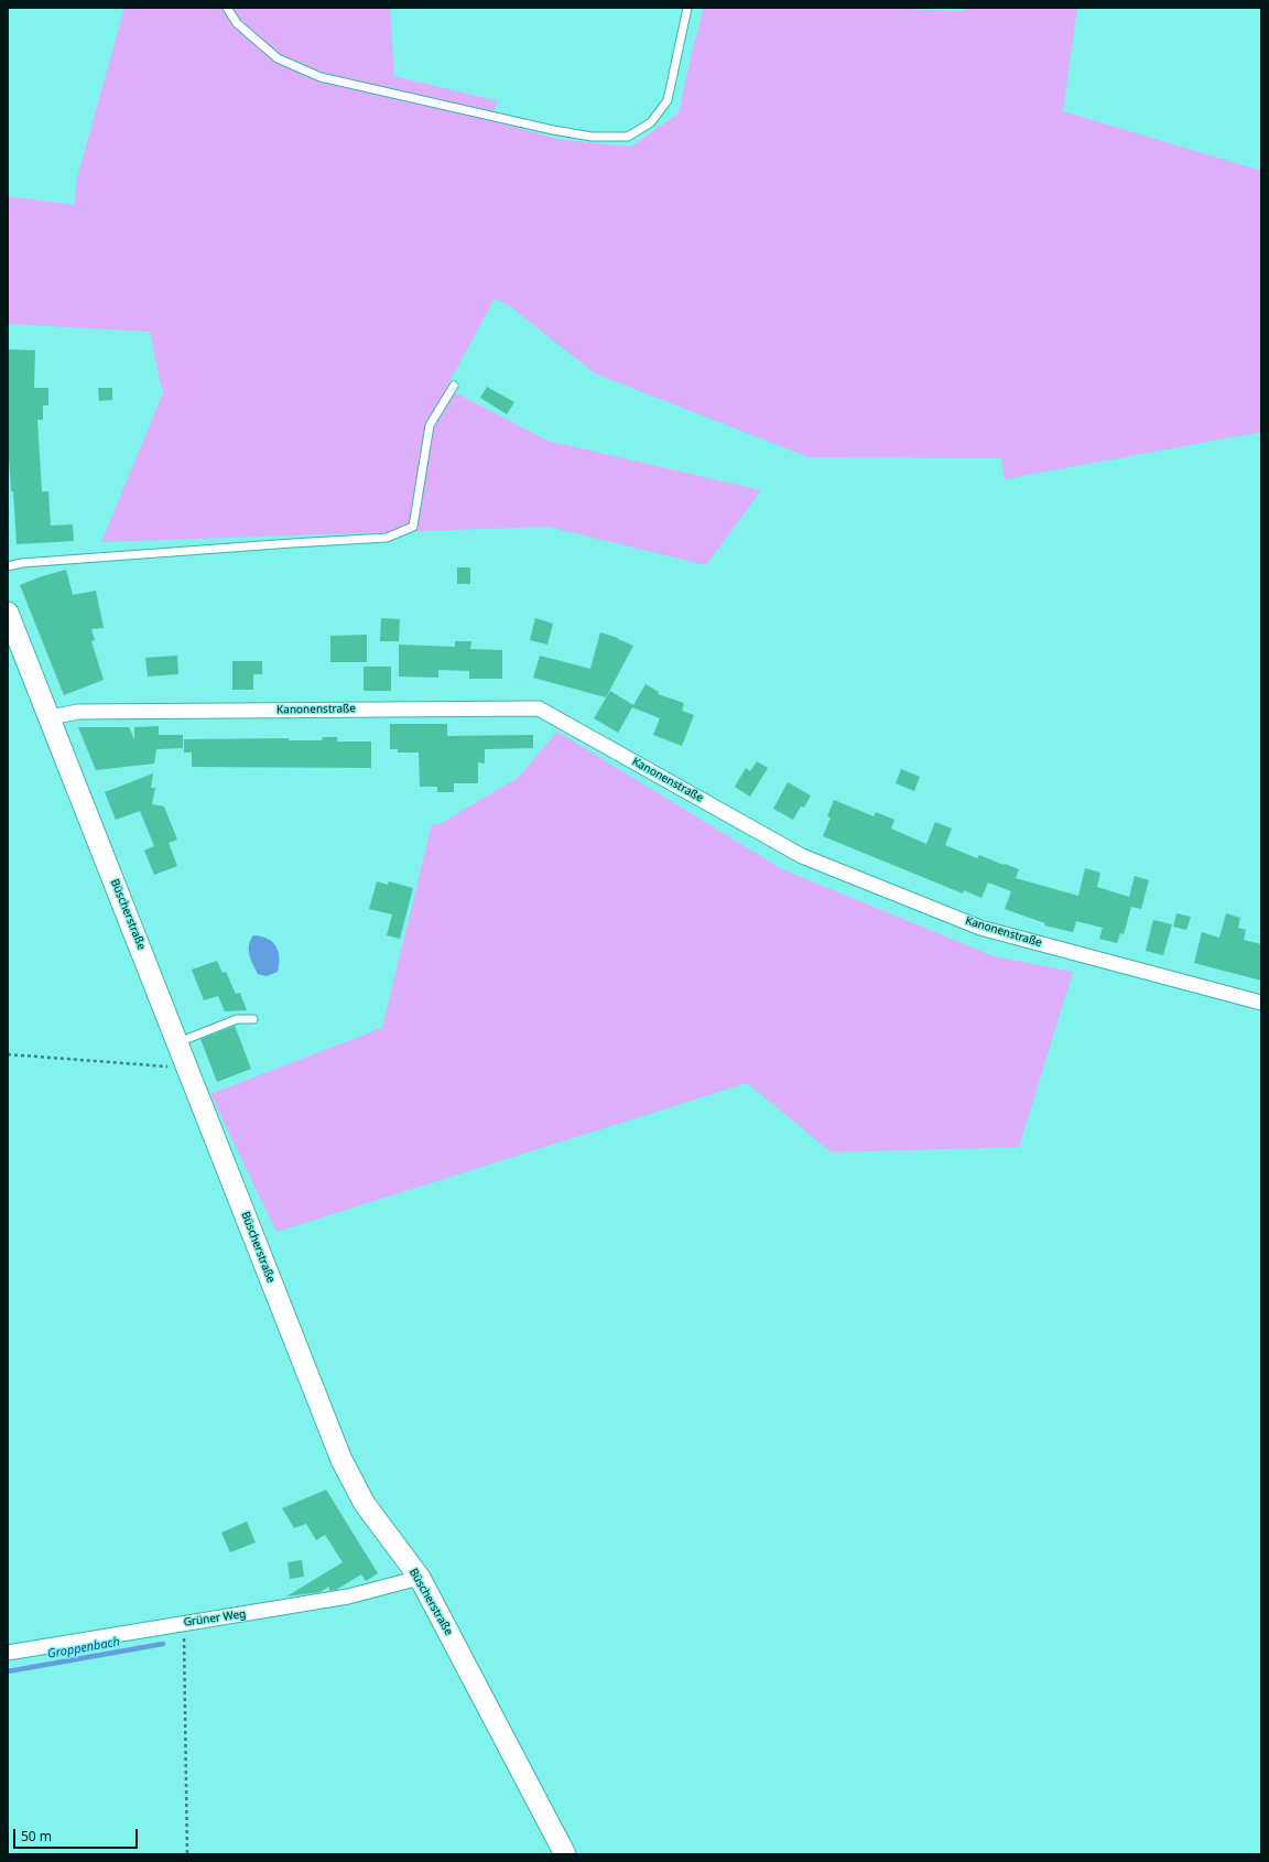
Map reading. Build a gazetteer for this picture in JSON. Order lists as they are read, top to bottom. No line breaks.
{"streets":{"street":["Kanonenstraße","Büscherstraße","Grüner Weg"]},"crossings":[["Kanonenstraße","Büscherstraße"],["Büscherstraße","Grüner Weg"]],"water":["Groppenbach"],"scale_bar":"50 m"}
